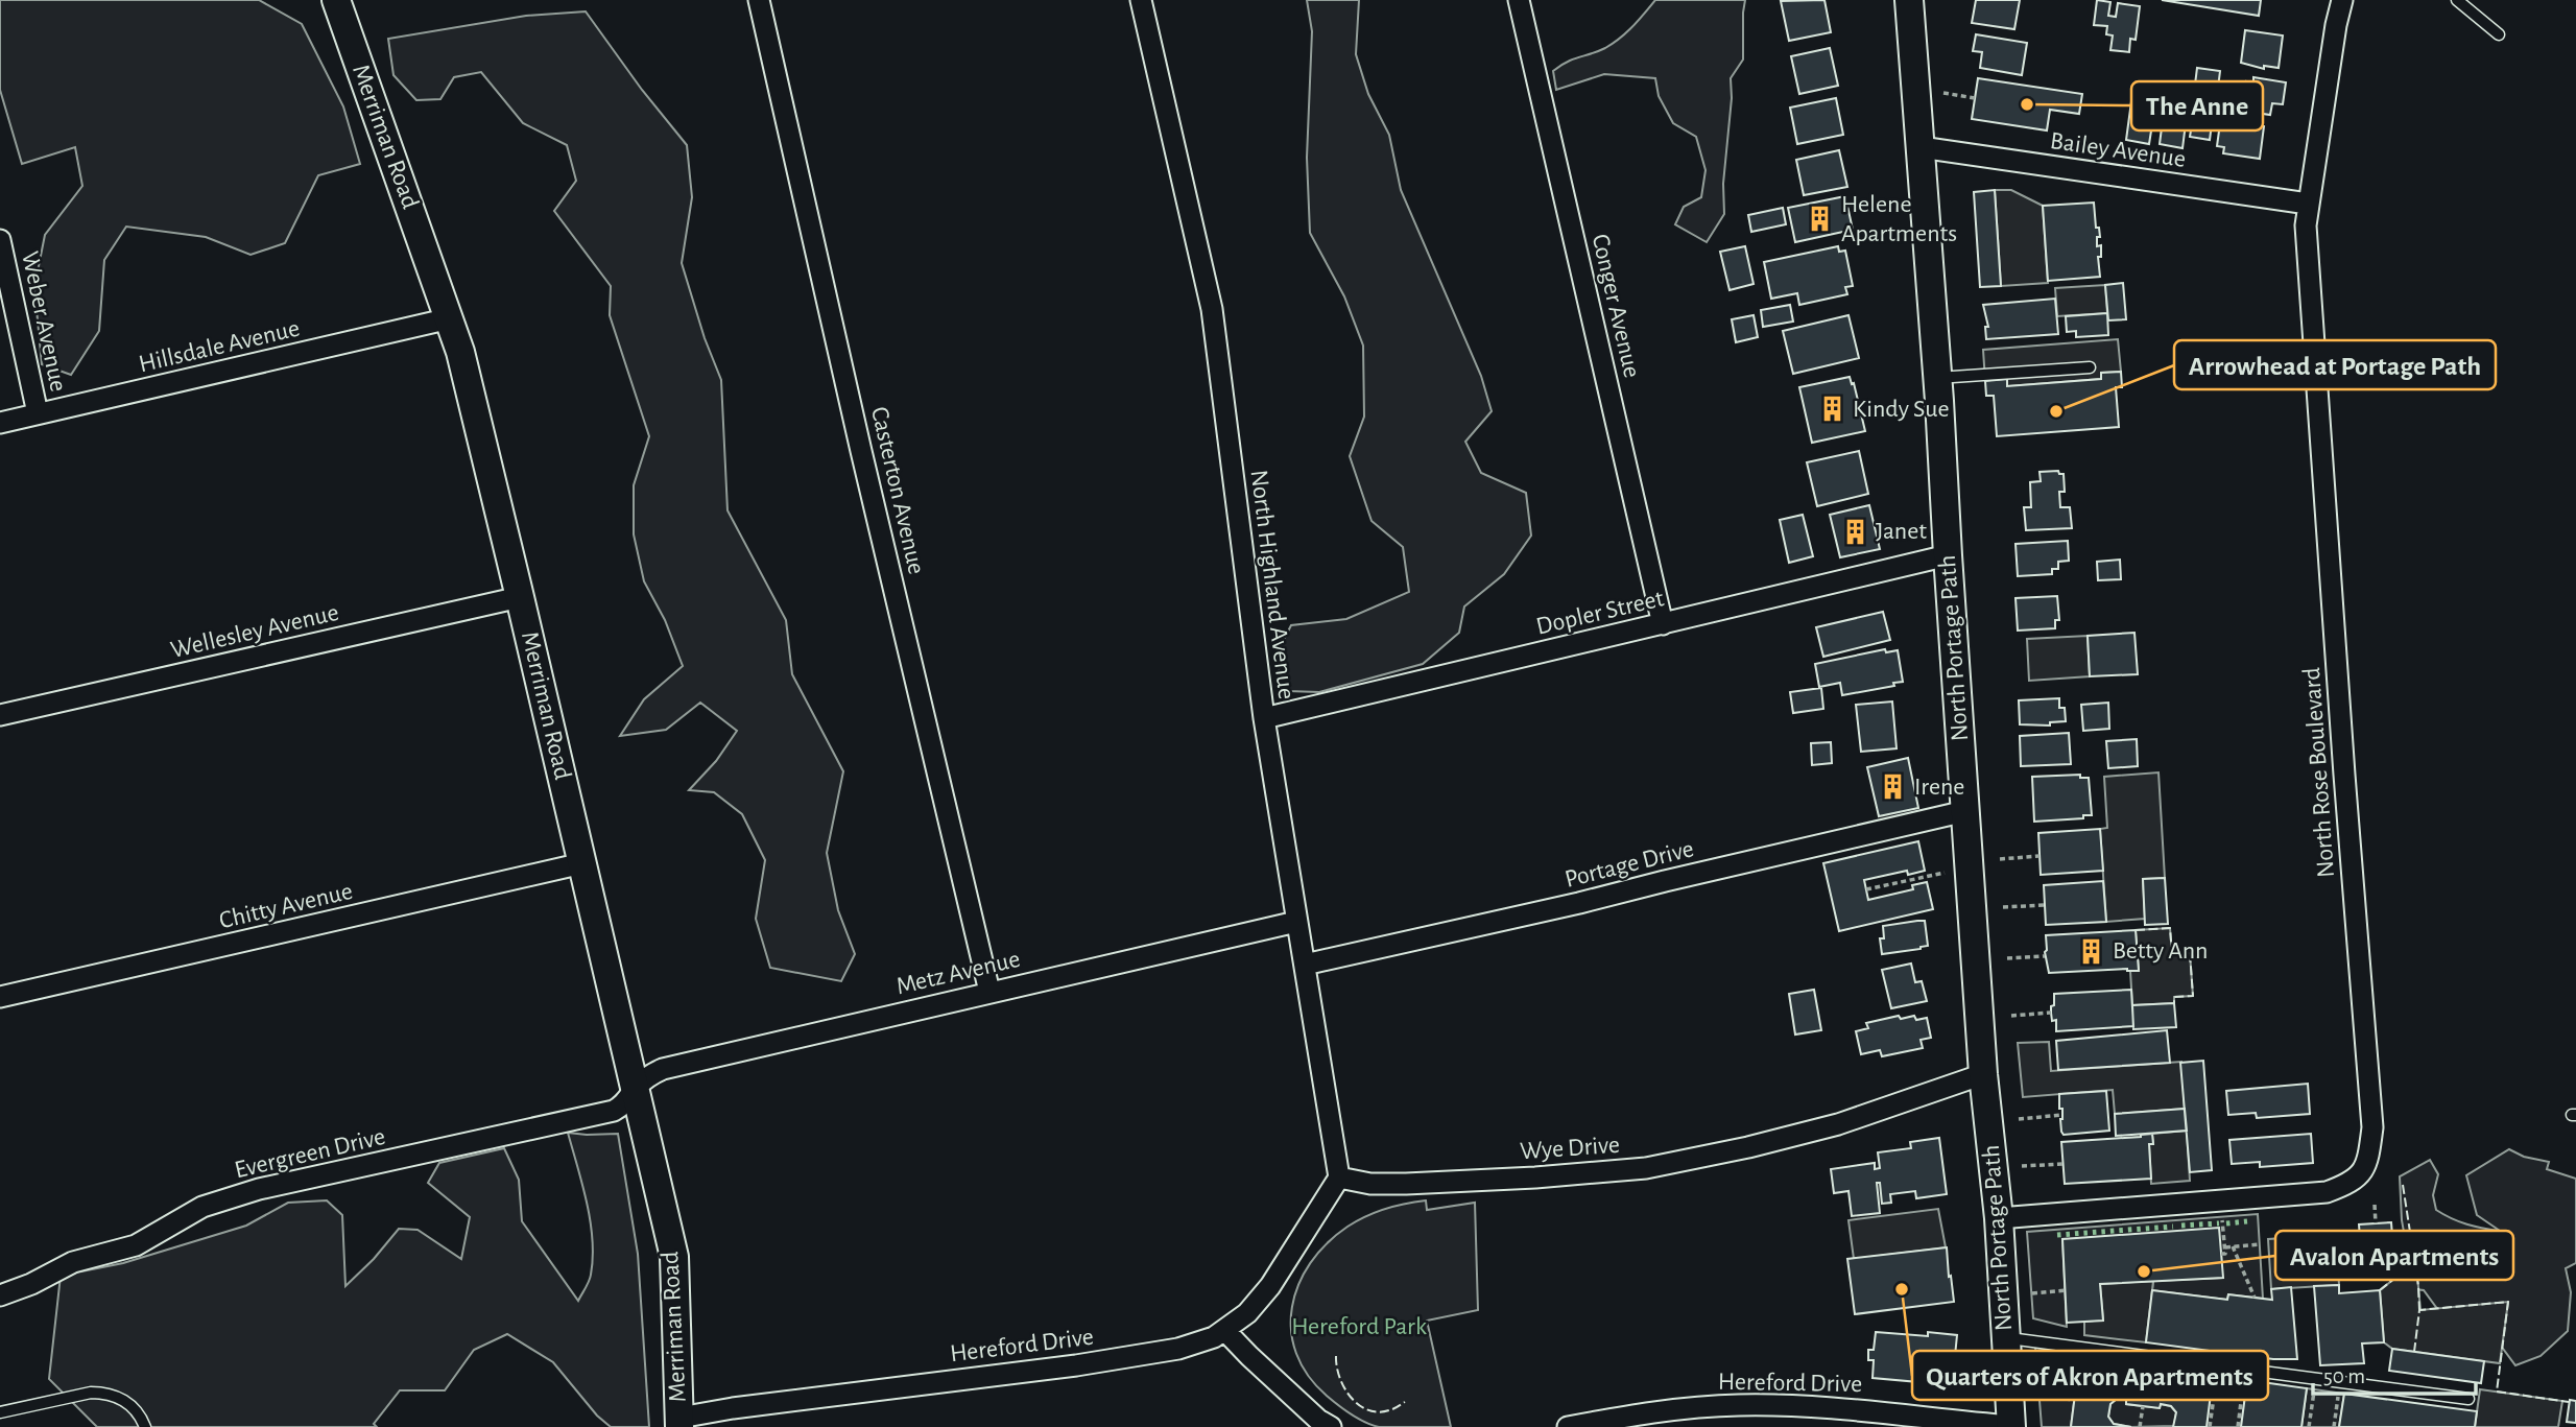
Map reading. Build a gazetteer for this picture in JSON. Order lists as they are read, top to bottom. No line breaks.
{"streets":{"main road":["Merriman Road","North Portage Path"],"street":["Bailey Avenue","Conger Avenue","Weber Avenue","Hillsdale Avenue","Casterton Avenue","North Highland Avenue","Dopler Street","Wellesley Avenue","North Rose Boulevard","Portage Drive","Chitty Avenue","Metz Avenue","Wye Drive","Evergreen Drive","Hereford Drive"]},"crossings":[["Merriman Road","Hillsdale Avenue"],["Merriman Road","Wellesley Avenue"],["Merriman Road","Chitty Avenue"],["Merriman Road","Metz Avenue"],["Merriman Road","Evergreen Drive"],["Merriman Road","Hereford Drive"],["Bailey Avenue","North Portage Path"],["Bailey Avenue","North Rose Boulevard"],["Conger Avenue","Dopler Street"],["Weber Avenue","Hillsdale Avenue"],["Casterton Avenue","Metz Avenue"],["North Highland Avenue","Dopler Street"],["North Highland Avenue","Portage Drive"],["North Highland Avenue","Metz Avenue"],["North Highland Avenue","Wye Drive"],["Dopler Street","North Portage Path"],["North Portage Path","North Rose Boulevard"],["North Portage Path","Portage Drive"],["North Portage Path","Wye Drive"],["North Portage Path","Hereford Drive"],["Metz Avenue","Evergreen Drive"]],"parks":["Hereford Park"],"places":{"other":["The Anne","Arrowhead at Portage Path","Avalon Apartments","Quarters of Akron Apartments"],"building":["Helene Apartments","Kindy Sue","Janet","Irene","Betty Ann"]},"scale_bar":"50 m"}
